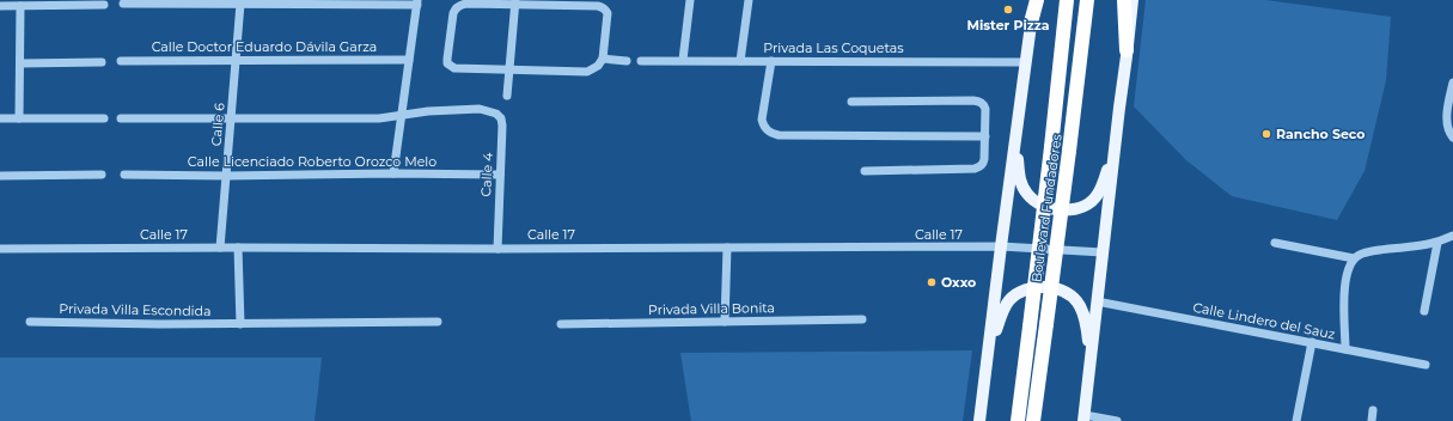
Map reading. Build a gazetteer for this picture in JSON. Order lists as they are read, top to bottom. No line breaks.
{"streets":{"highway":["Boulevard Fundadores"],"street":["Calle Doctor Eduardo Dávila Garza","Privada Las Coquetas","Calle 6","Calle Licenciado Roberto Orozco Melo","Calle 4","Calle 17","Privada Villa Bonita","Privada Villa Escondida","Calle Lindero del Sauz"]},"crossings":[["Calle Doctor Eduardo Dávila Garza","Calle 6"],["Calle 6","Calle Licenciado Roberto Orozco Melo"],["Calle 6","Calle 17"],["Calle Licenciado Roberto Orozco Melo","Calle 4"],["Calle 4","Calle 17"]],"places":["Mister Pizza","Rancho Seco","Oxxo"]}
